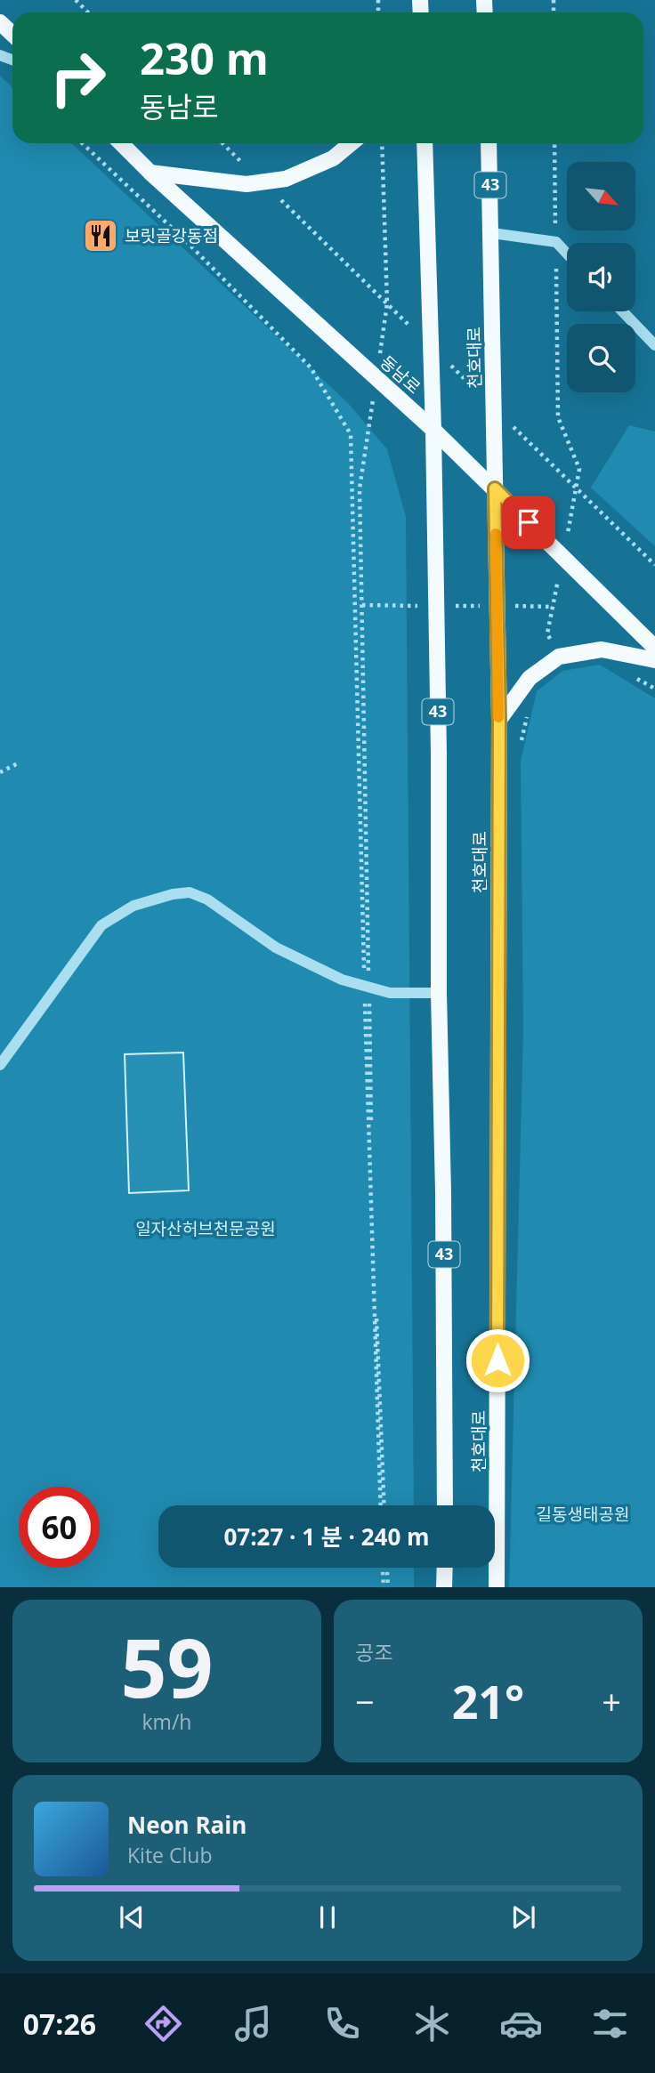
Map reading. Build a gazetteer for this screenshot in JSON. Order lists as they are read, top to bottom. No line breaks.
{"streets":{"main road":["43","천호대로","동남로"]},"crossings":[["천호대로","동남로"]],"parks":["일자산허브천문공원","길동생태공원"],"places":{"restaurant":["보릿골강동점"]},"north":"bottom right","page":{"turn":["230 m","동남로"],"limit":"60","trip":"07:27 · 1 분 · 240 m","tile":[["59","km/h"],"공조"],"heat":["−","21°","+"],"song":["Neon Rain","Kite Club"],"tabs":"07:26"}}
